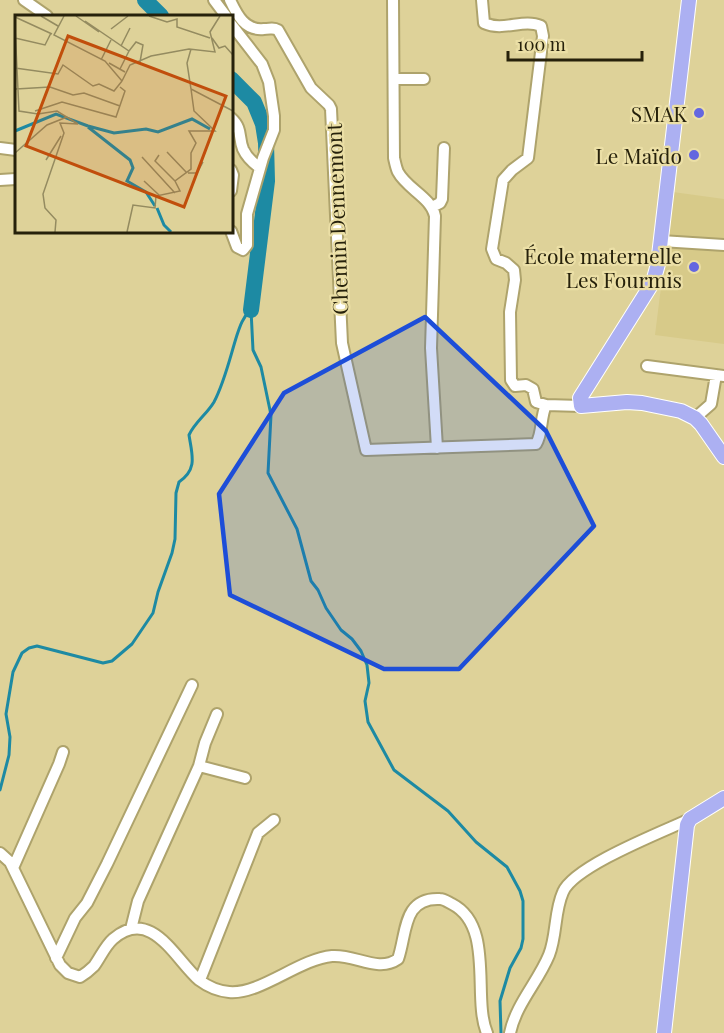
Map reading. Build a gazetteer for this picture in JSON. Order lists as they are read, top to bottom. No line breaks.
{"streets":{"street":["Chemin Dennemont"]},"places":["SMAK","Le Maïdo","École maternelle Les Fourmis"],"scale_bar":"100 m"}
